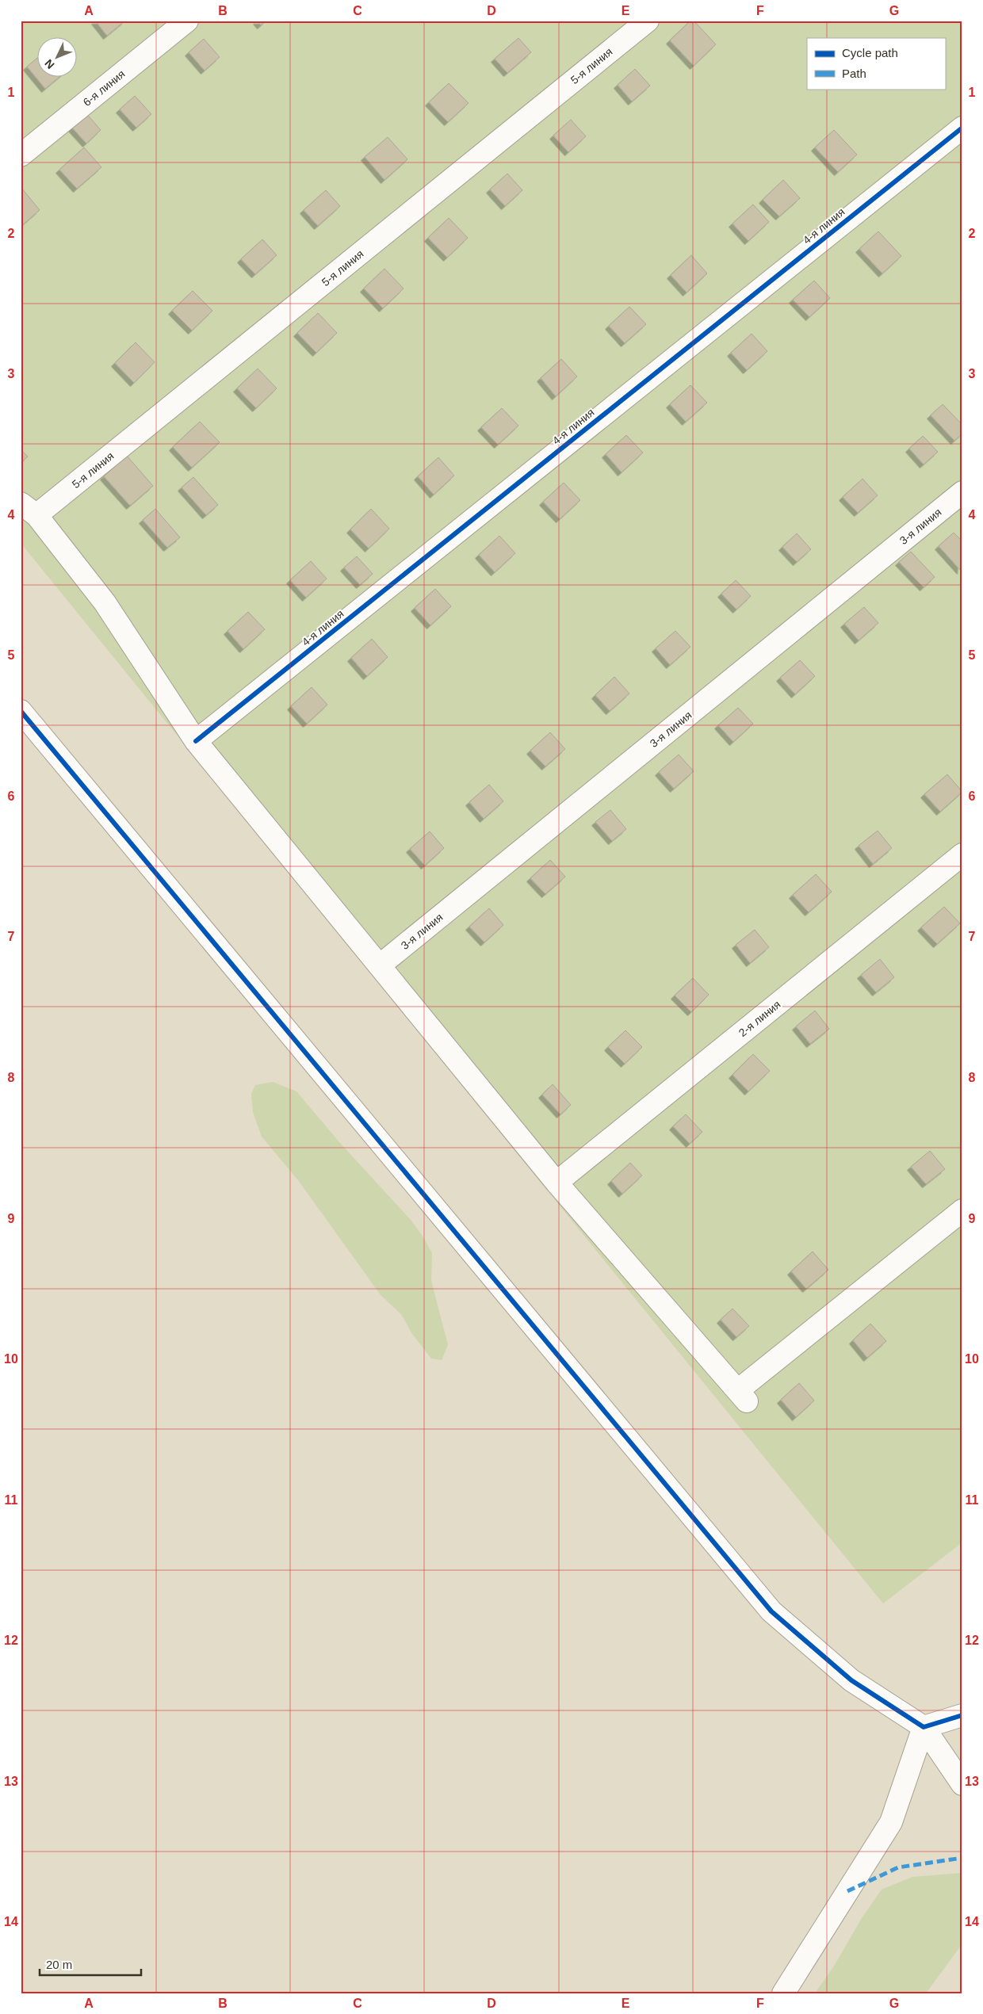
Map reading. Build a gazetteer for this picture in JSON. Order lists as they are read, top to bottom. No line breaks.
{"streets":{"street":["5-я линия","6-я линия","4-я линия","3-я линия","2-я линия"]},"legend":["Cycle path","Path"],"scale_bar":"20 m","north":"bottom left","grid":{"columns":["A","B","C","D","E","F","G"],"rows":["1","2","3","4","5","6","7","8","9","10","11","12","13","14"]}}
